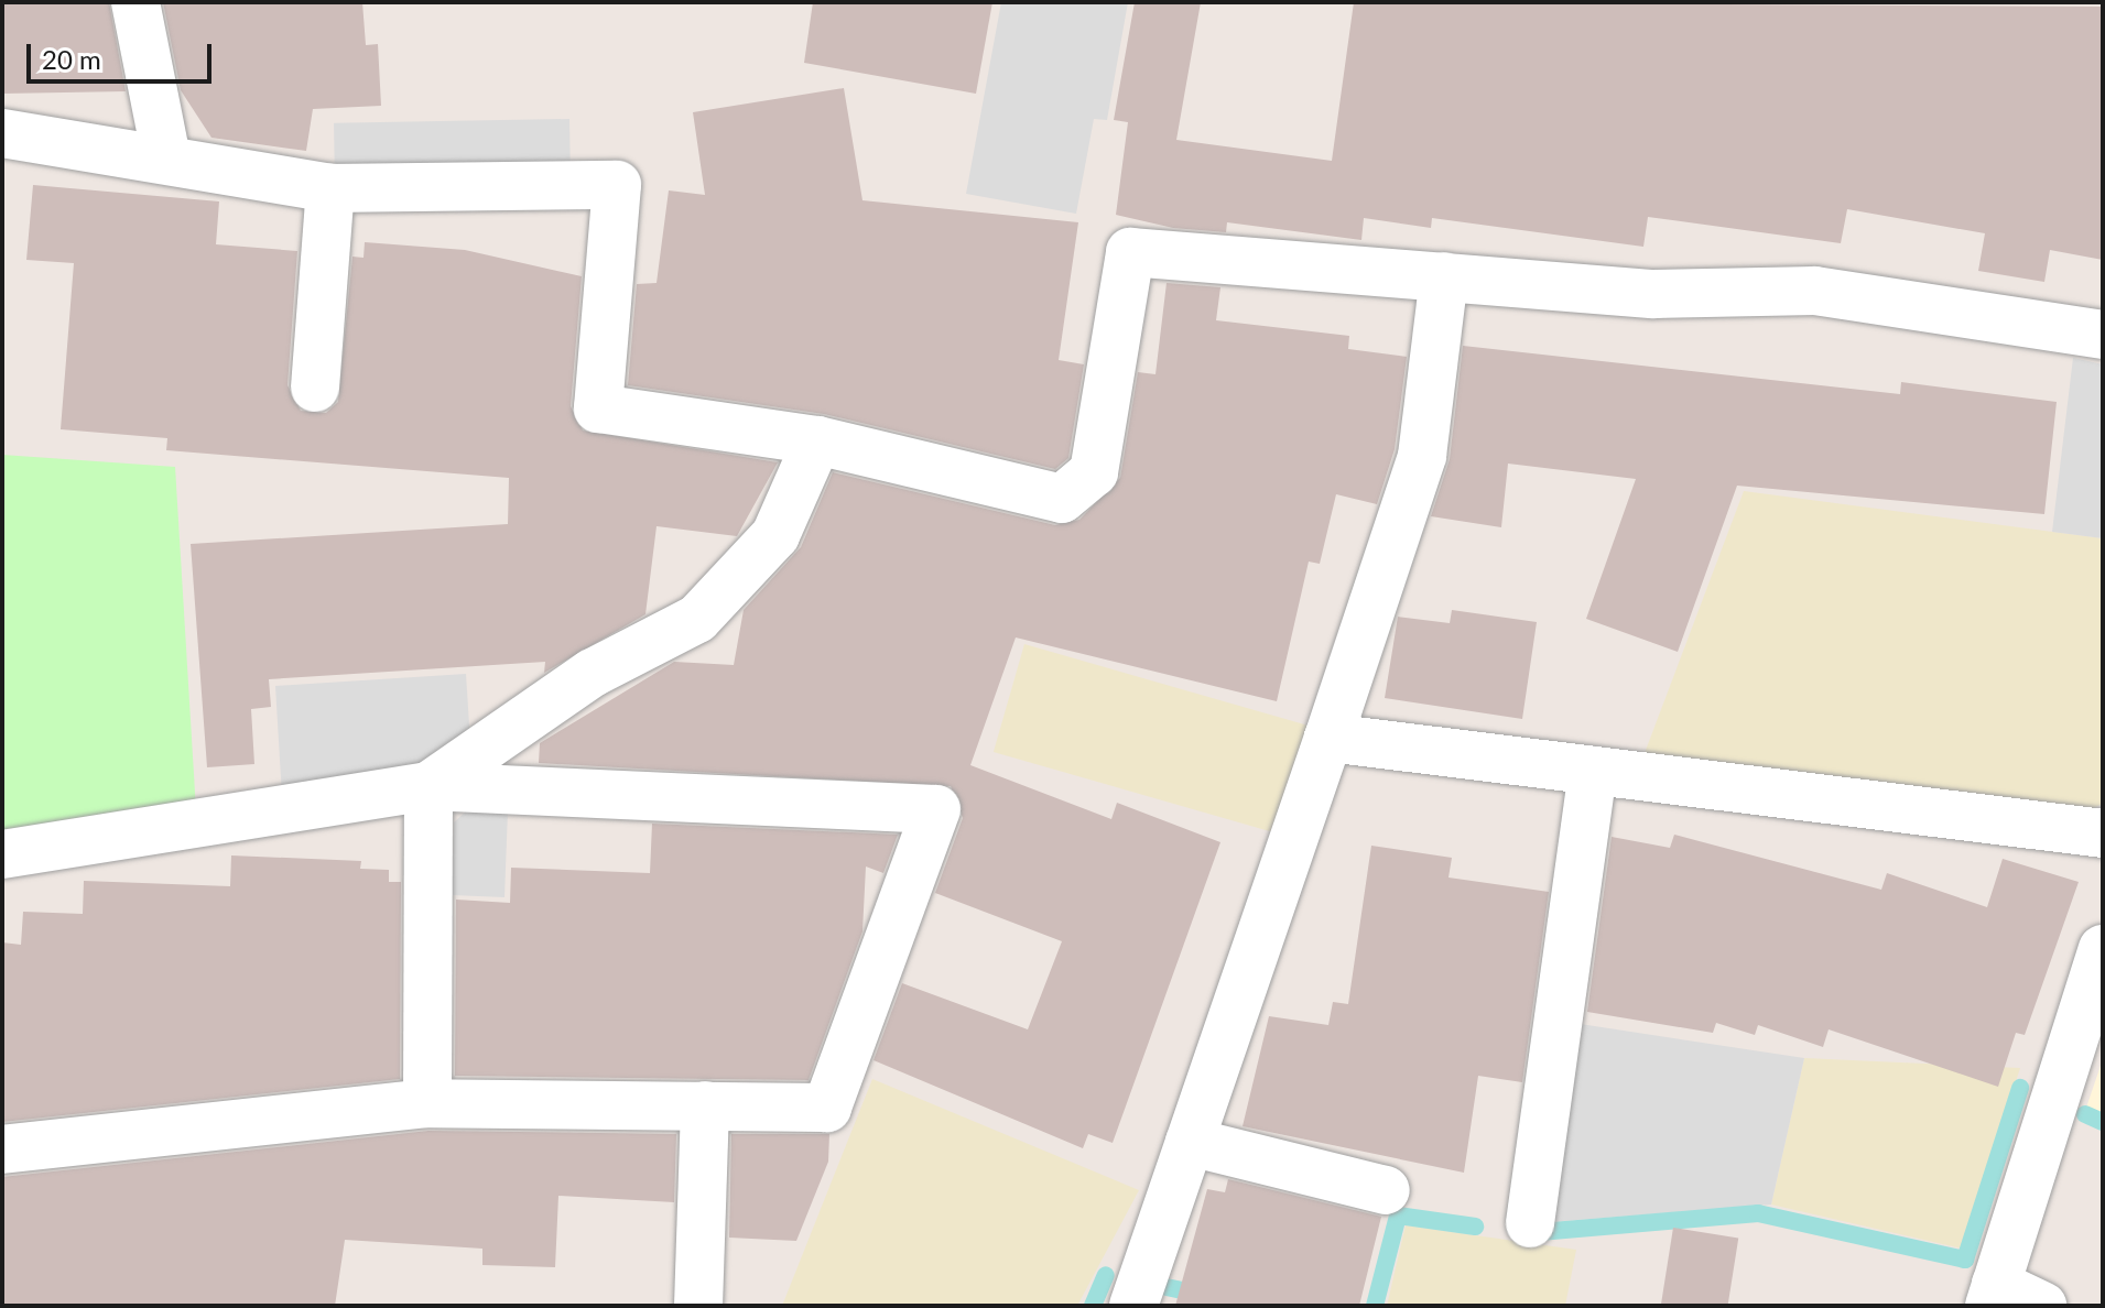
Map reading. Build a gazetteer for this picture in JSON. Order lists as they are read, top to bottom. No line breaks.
{"scale_bar":"20 m"}
